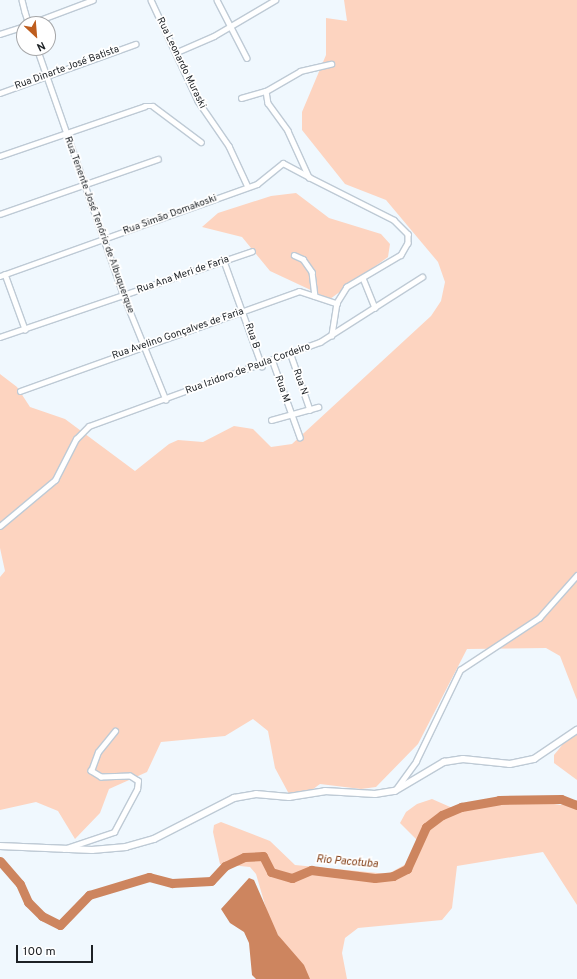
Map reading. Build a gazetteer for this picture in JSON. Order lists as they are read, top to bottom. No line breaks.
{"streets":{"street":["Rua Leonardo Muraski","Rua Dinarte José Batista","Rua Simão Domakoski","Rua Tenente José Tenório de Albuquerque","Rua Ana Meri de Faria","Rua Avelino Gonçalves de Faria","Rua B","Rua Izidoro de Paula Cordeiro","Rua N","Rua M"]},"crossings":[["Rua Leonardo Muraski","Rua Simão Domakoski"],["Rua Dinarte José Batista","Rua Tenente José Tenório de Albuquerque"],["Rua Simão Domakoski","Rua Tenente José Tenório de Albuquerque"],["Rua Tenente José Tenório de Albuquerque","Rua Ana Meri de Faria"],["Rua Tenente José Tenório de Albuquerque","Rua Avelino Gonçalves de Faria"],["Rua Tenente José Tenório de Albuquerque","Rua Izidoro de Paula Cordeiro"],["Rua Ana Meri de Faria","Rua B"],["Rua Avelino Gonçalves de Faria","Rua B"],["Rua B","Rua Izidoro de Paula Cordeiro"],["Rua Izidoro de Paula Cordeiro","Rua N"],["Rua Izidoro de Paula Cordeiro","Rua M"]],"water":["Rio Pacotuba"],"scale_bar":"100 m","north":"bottom right"}
